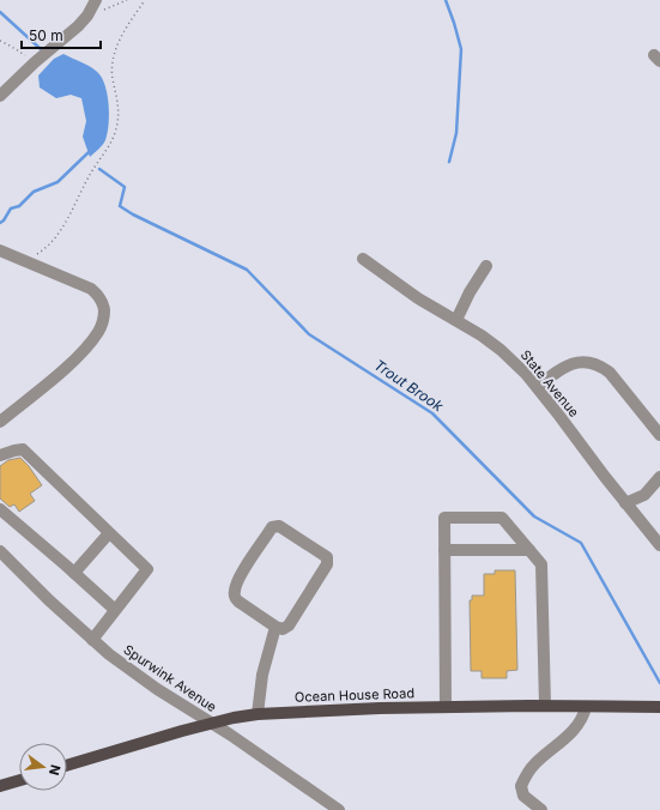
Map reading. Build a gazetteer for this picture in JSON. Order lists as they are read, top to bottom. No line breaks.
{"streets":{"main road":["Ocean House Road"],"street":["State Avenue","Spurwink Avenue"]},"crossings":[["Spurwink Avenue","Ocean House Road"]],"water":["Trout Brook"],"scale_bar":"50 m","north":"right"}
